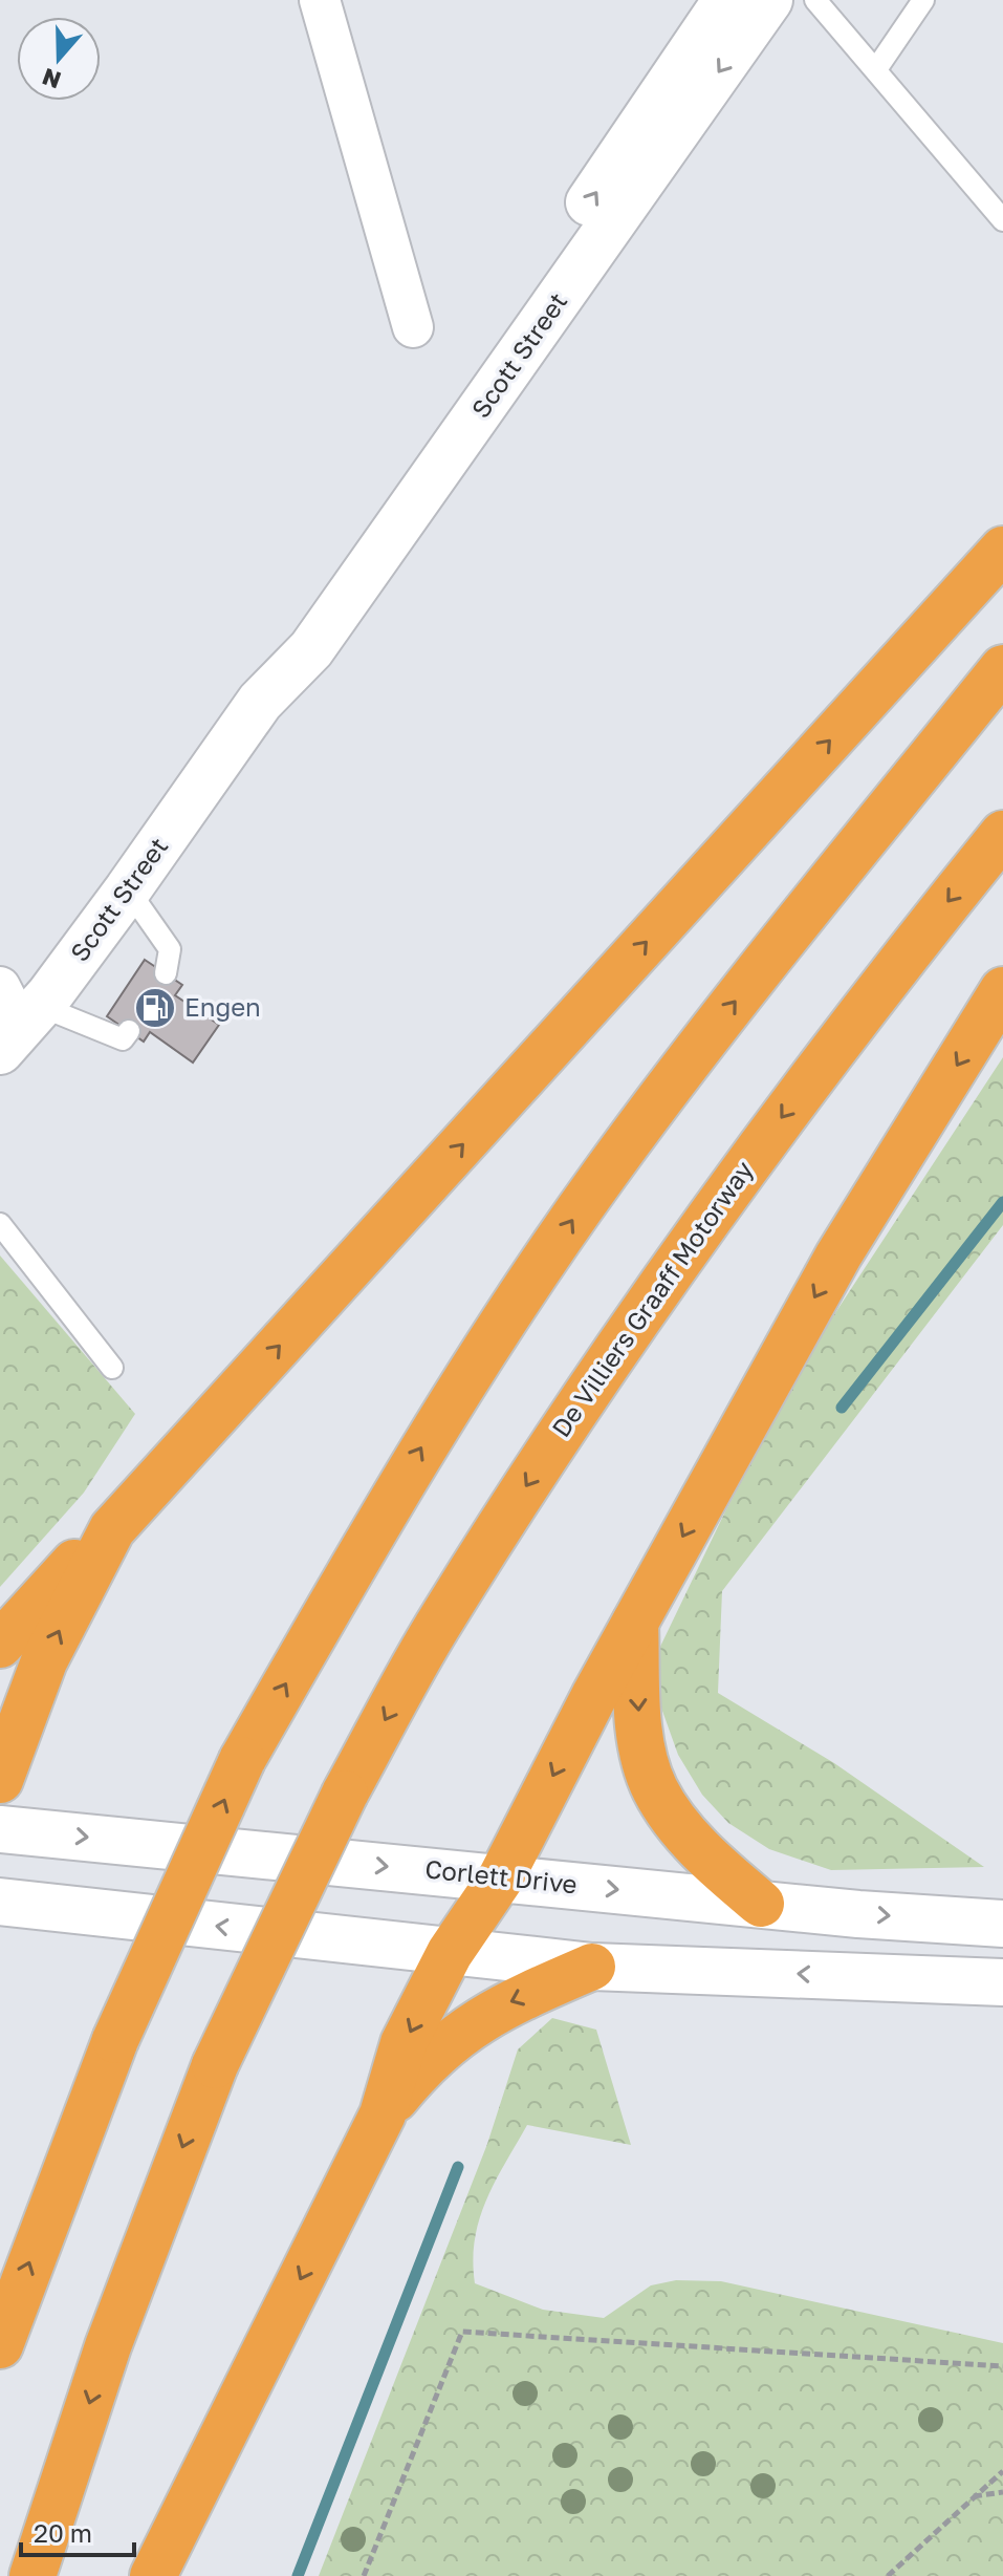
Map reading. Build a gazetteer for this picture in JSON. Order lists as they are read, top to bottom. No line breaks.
{"streets":{"highway":["De Villiers Graaff Motorway"],"main road":["Scott Street","Corlett Drive"]},"places":{"fuel station":["Engen"]},"scale_bar":"20 m","north":"bottom"}
